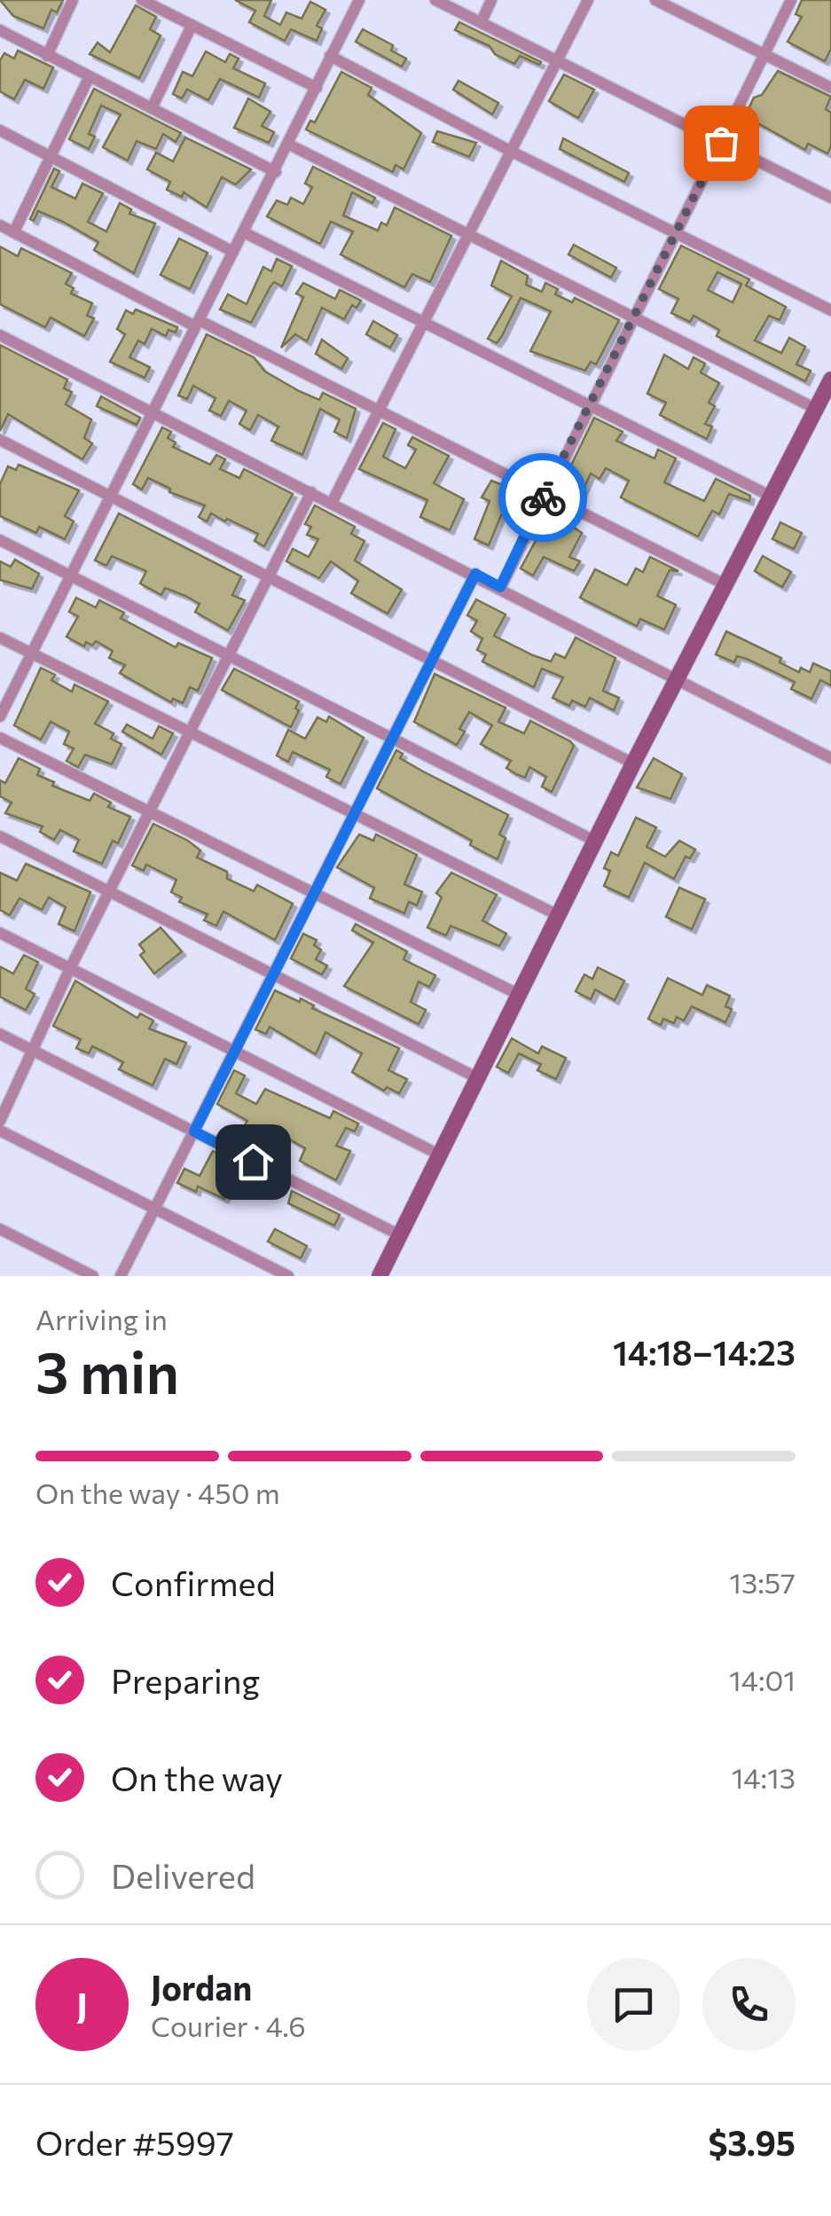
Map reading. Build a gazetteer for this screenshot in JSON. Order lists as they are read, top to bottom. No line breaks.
{"page":{"heading":["3 min","Arriving in","14:18–14:23"],"panel":["Jordan","Courier · 4.6","Order #5997","$3.95"],"bar":"On the way · 450 m","list":[["Confirmed","13:57"],["Preparing","14:01"],["On the way","14:13"],"Delivered"],"round":"J"}}
